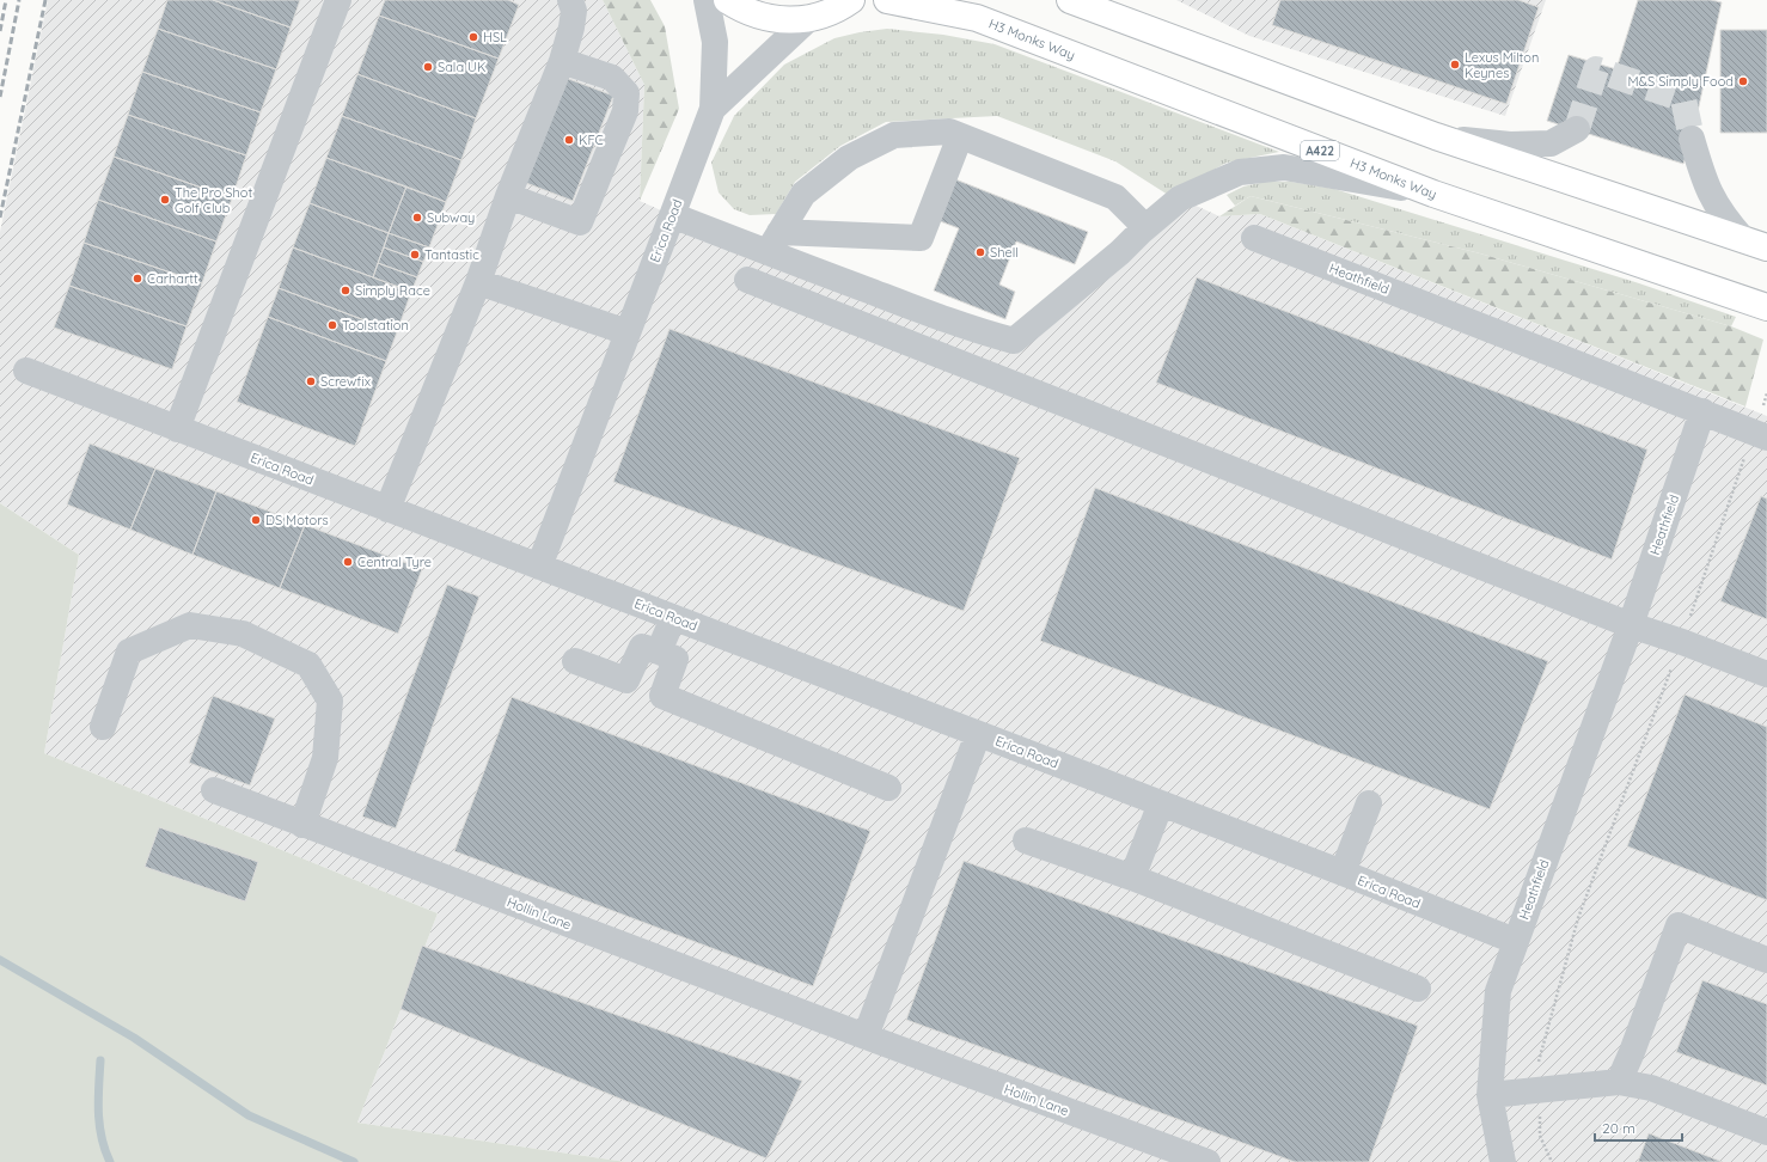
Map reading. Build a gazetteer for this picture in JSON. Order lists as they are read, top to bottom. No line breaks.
{"streets":{"main road":["H3 Monks Way","A422"],"street":["Erica Road","Heathfield","Hollin Lane"]},"crossings":[["Erica Road","Heathfield"]],"places":["HSL","Lexus Milton Keynes","Sala UK","M&S Simply Food","KFC","The Pro Shot Golf Club","Subway","Shell","Tantastic","Carhartt","Simply Race","Toolstation","Screwfix","DS Motors","Central Tyre"],"scale_bar":"20 m"}
